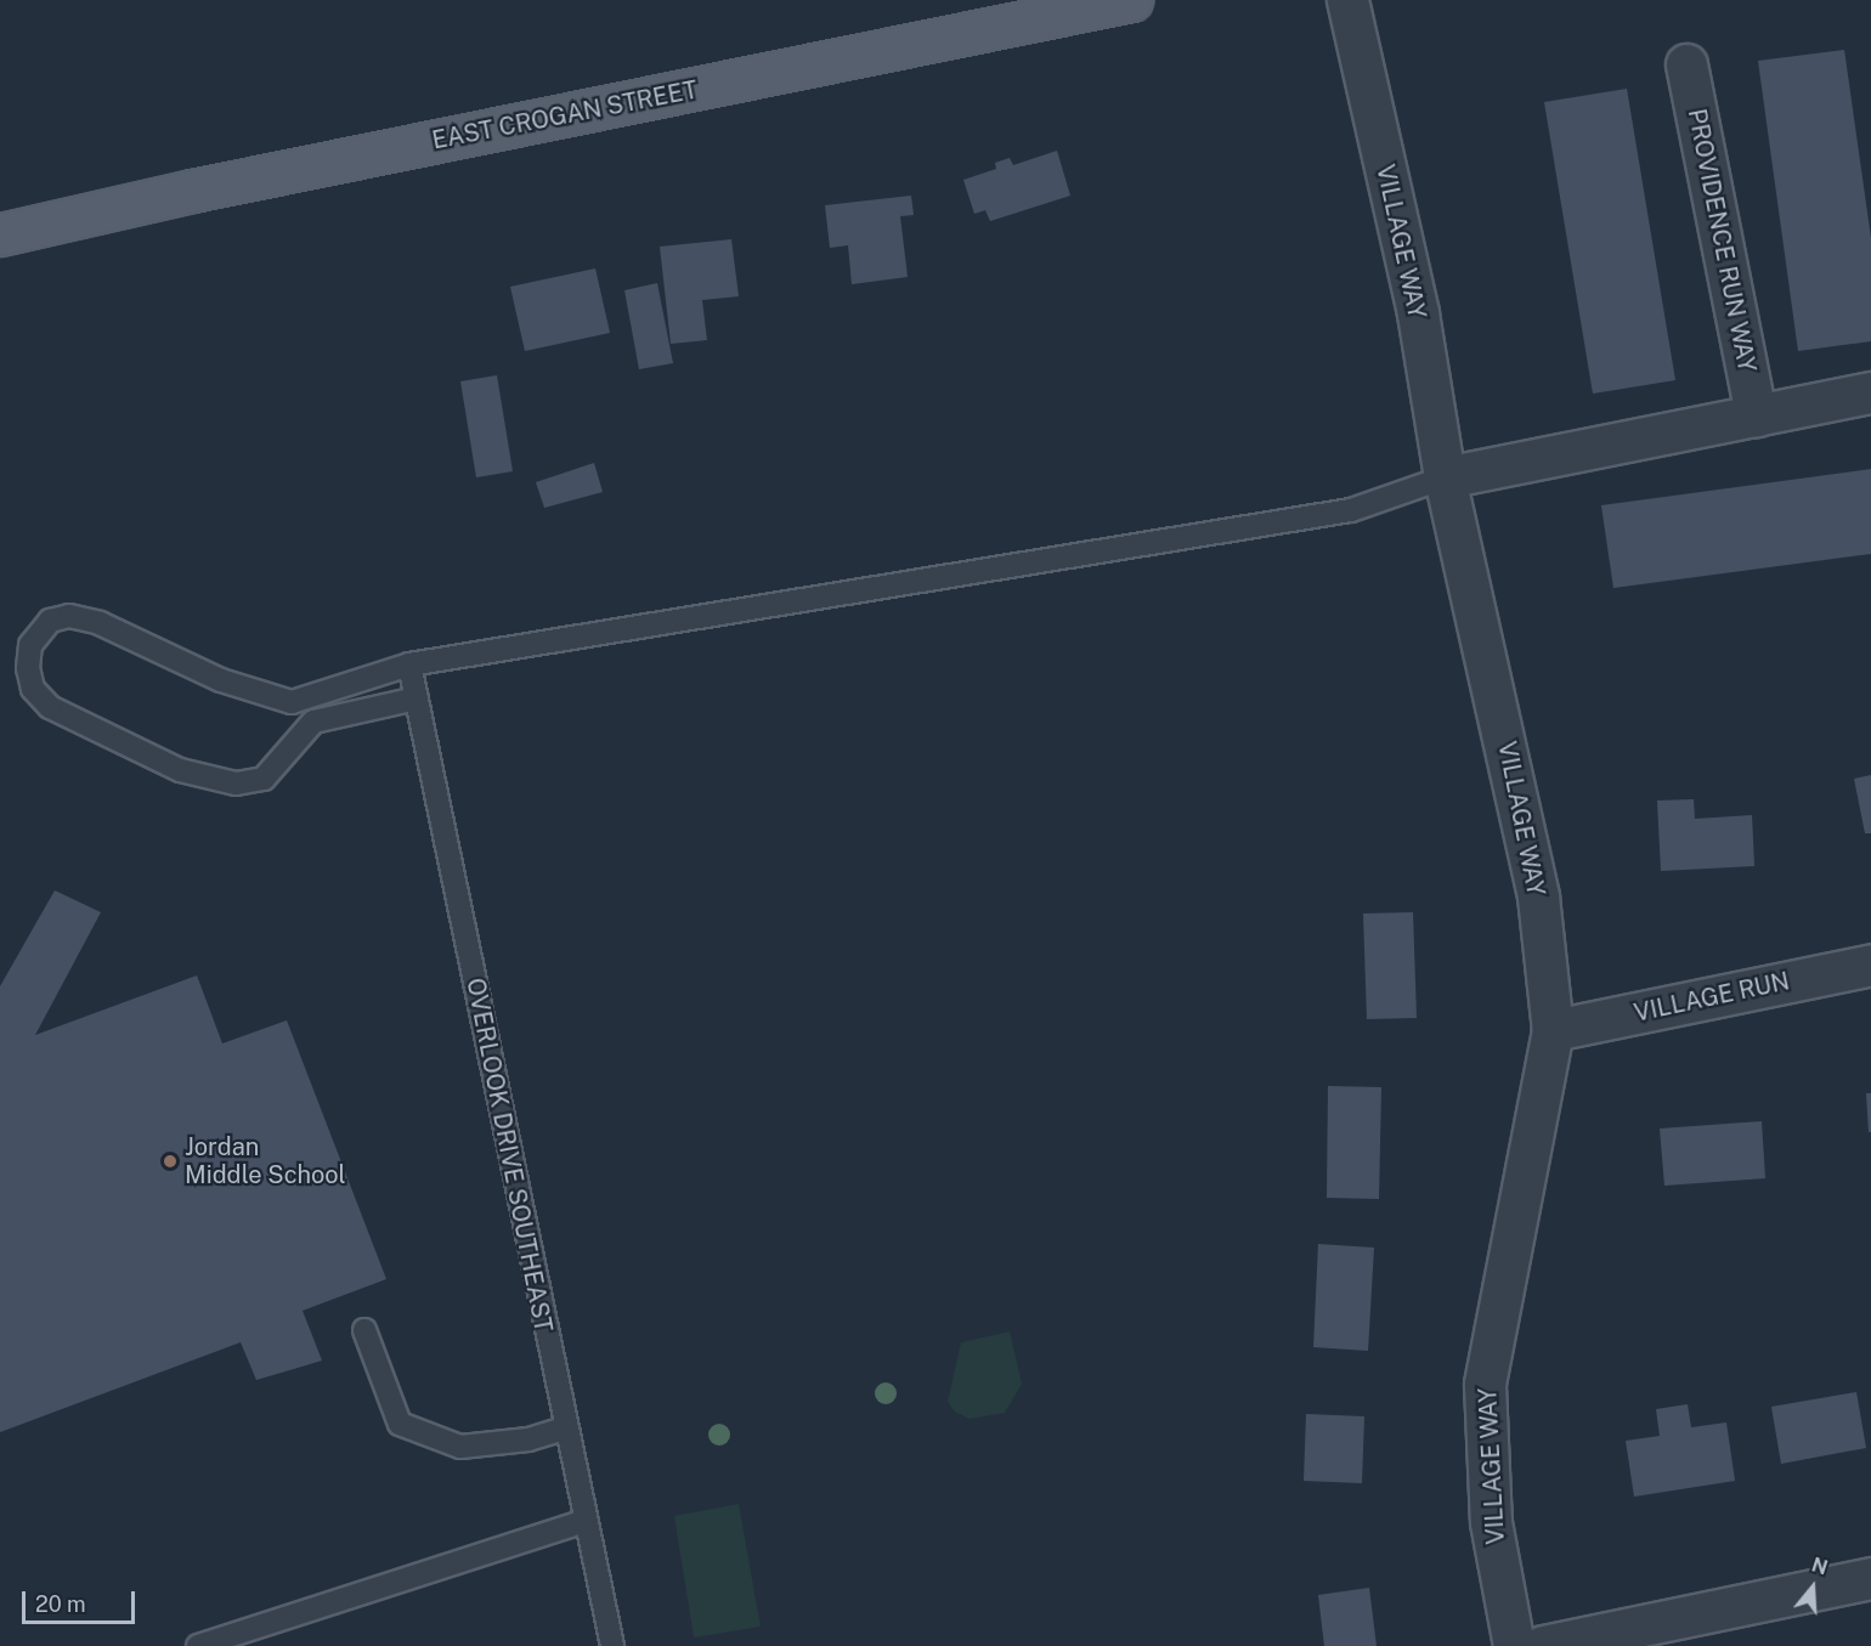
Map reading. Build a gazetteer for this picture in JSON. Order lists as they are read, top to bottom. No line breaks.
{"streets":{"main road":["EAST CROGAN STREET"],"street":["PROVIDENCE RUN WAY","VILLAGE WAY","VILLAGE RUN"],"lane":["OVERLOOK DRIVE SOUTHEAST"]},"crossings":[["VILLAGE WAY","VILLAGE RUN"]],"places":["Jordan Middle School"],"scale_bar":"20 m","north":"top"}
